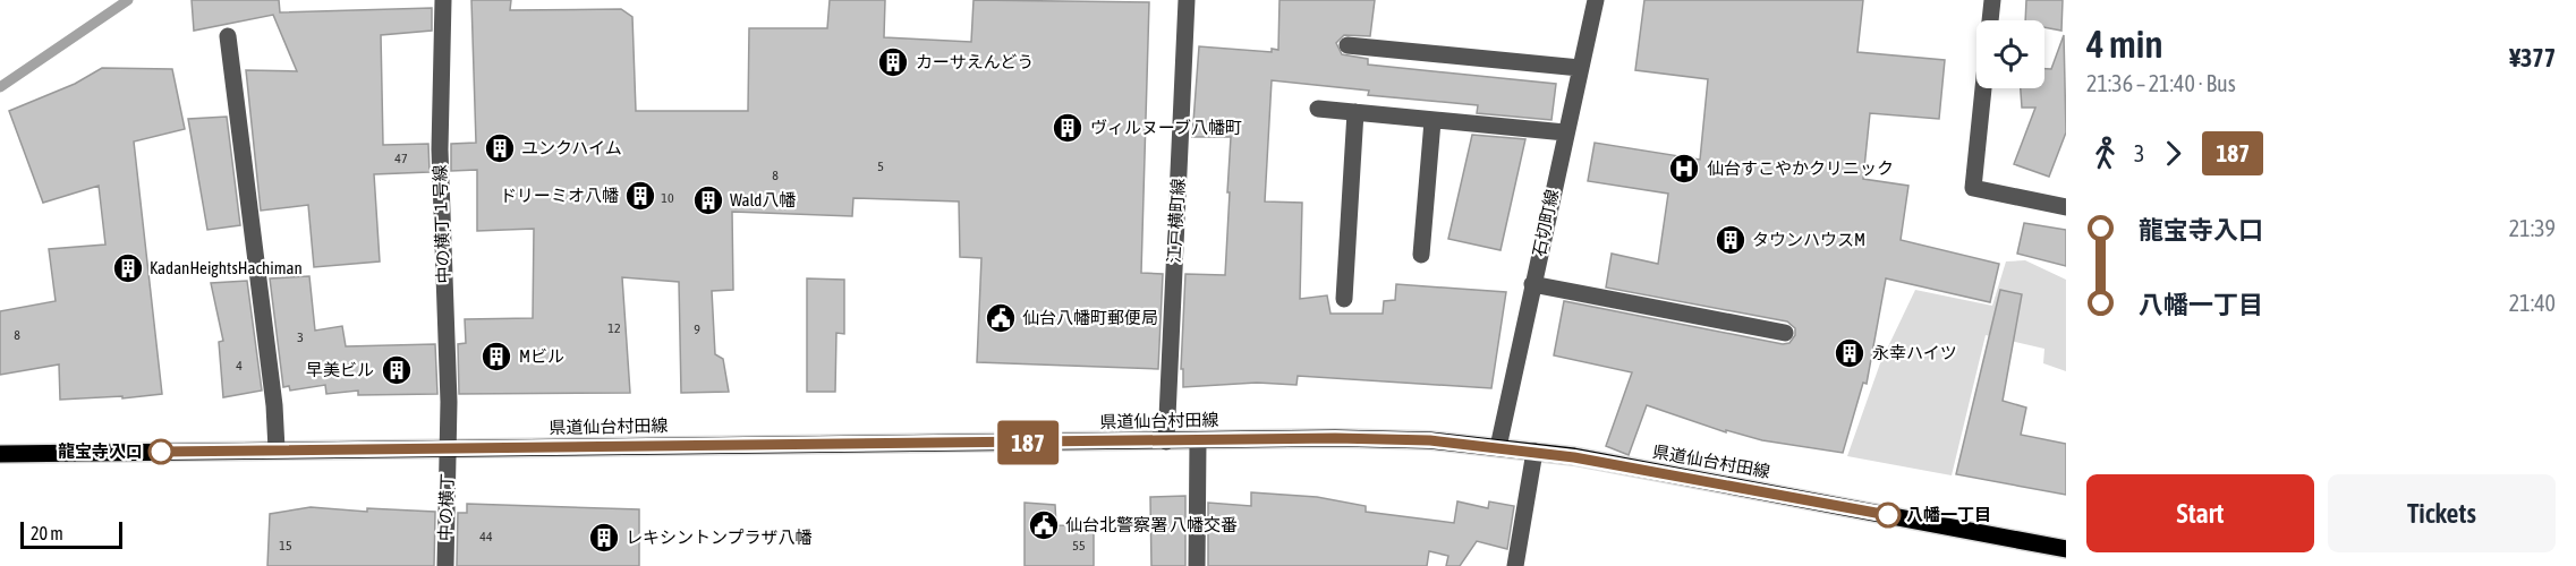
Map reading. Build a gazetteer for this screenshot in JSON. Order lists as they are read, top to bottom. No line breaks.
{"streets":{"main road":["県道仙台村田線"],"street":["江戸横町線","石切町線","中の横丁１号線","中の横丁"]},"crossings":[["江戸横町線","県道仙台村田線"],["石切町線","県道仙台村田線"],["中の横丁１号線","県道仙台村田線"],["中の横丁１号線","中の横丁"],["県道仙台村田線","中の横丁"]],"places":{"building":["カーサえんどう","ヴィルヌーブ八幡町","ユンクハイム","ドリーミオ八幡","Wald八幡","タウンハウスM","KadanHeightsHachiman","永幸ハイツ","Mビル","早美ビル","レキシントンプラザ八幡"],"hospital":["仙台すこやかクリニック"],"public building":["仙台八幡町郵便局","仙台北警察署 八幡交番"],"other":["龍宝寺入口","八幡一丁目"]},"lines":["bus line 187"],"house_numbers":["47","5","8","10","12","9","8","3","4","44","15","55"],"scale_bar":"20 m","page":{"on_map":"187","heading":["4 min","21:36 – 21:40 · Bus","¥377"],"legs":["3","187"],"list":[{"name":"龍宝寺入口","value":"21:39"},{"name":"八幡一丁目","value":"21:40"}],"buttons":["Start","Tickets"],"scale":"20 m"}}
